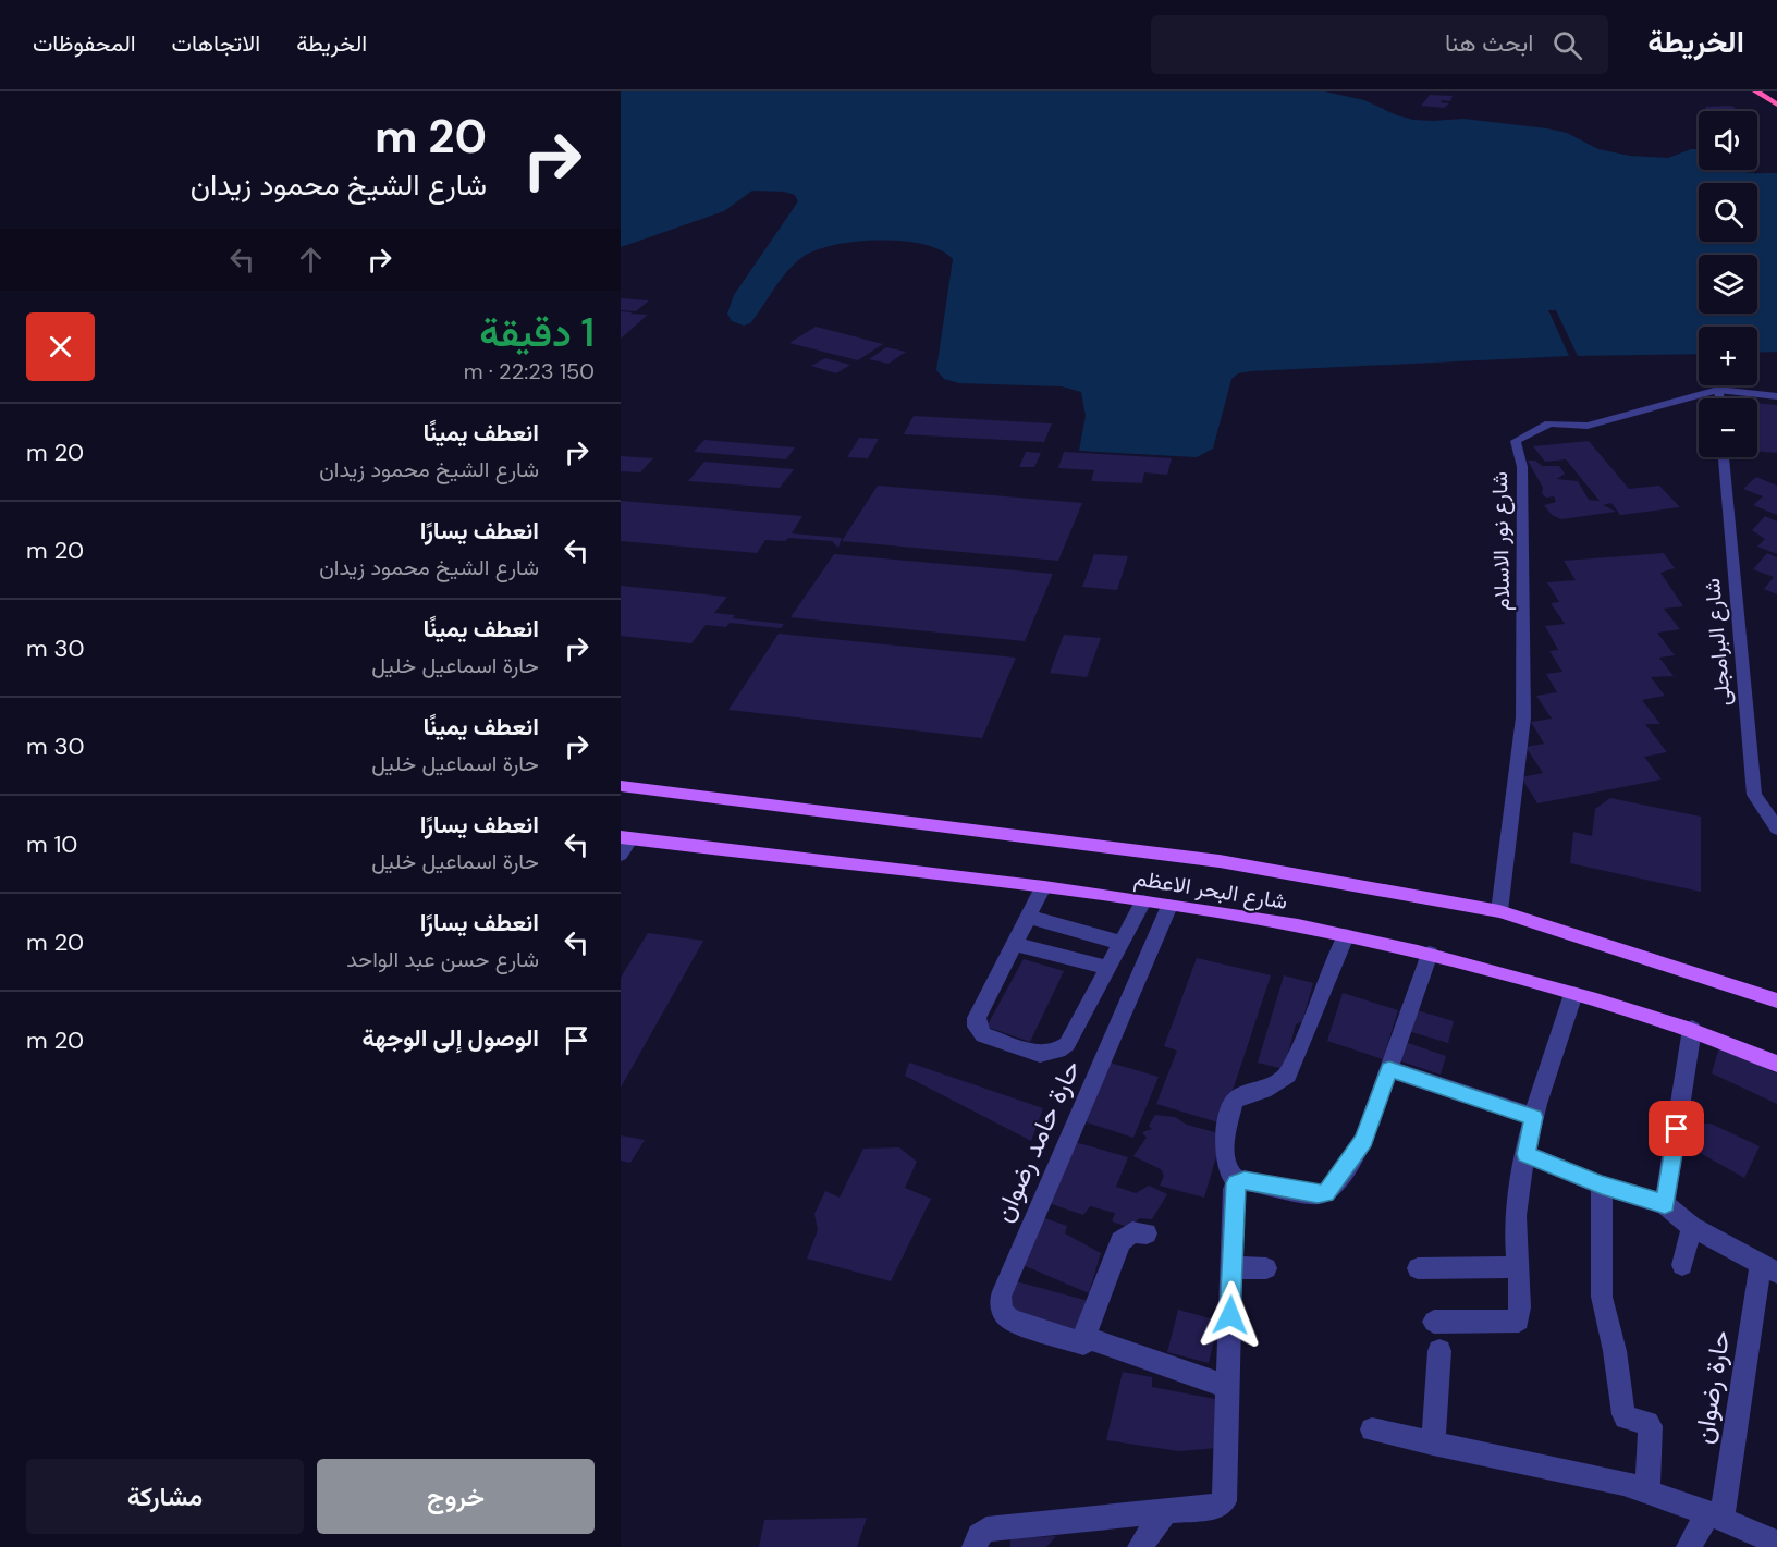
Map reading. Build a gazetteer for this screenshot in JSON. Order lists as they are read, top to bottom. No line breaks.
{"streets":{"main road":["شارع البحر الاعظم"],"street":["شارع نور الاسلام","شارع البرامجلى","حارة حامد رضوان","حارة رضوان"]},"crossings":[["شارع نور الاسلام","شارع البحر الاعظم"],["شارع البحر الاعظم","حارة حامد رضوان"]],"page":{"header":"الخريطة","search":"ابحث هنا","nav":["الخريطة","الاتجاهات","المحفوظات"],"turn":["20 m","شارع الشيخ محمود زيدان"],"map_buttons":["+","−"],"heading":["1 دقيقة","150 m · 22:23"],"list":[{"name":"انعطف يمينًا","note":"شارع الشيخ محمود زيدان","value":"20 m"},{"name":"انعطف يسارًا","note":"شارع الشيخ محمود زيدان","value":"20 m"},{"name":"انعطف يمينًا","note":"حارة اسماعيل خليل","value":"30 m"},{"name":"انعطف يمينًا","note":"حارة اسماعيل خليل","value":"30 m"},{"name":"انعطف يسارًا","note":"حارة اسماعيل خليل","value":"10 m"},{"name":"انعطف يسارًا","note":"شارع حسن عبد الواحد","value":"20 m"},{"name":"الوصول إلى الوجهة","value":"20 m"}],"buttons":["خروج","مشاركة"]}}
